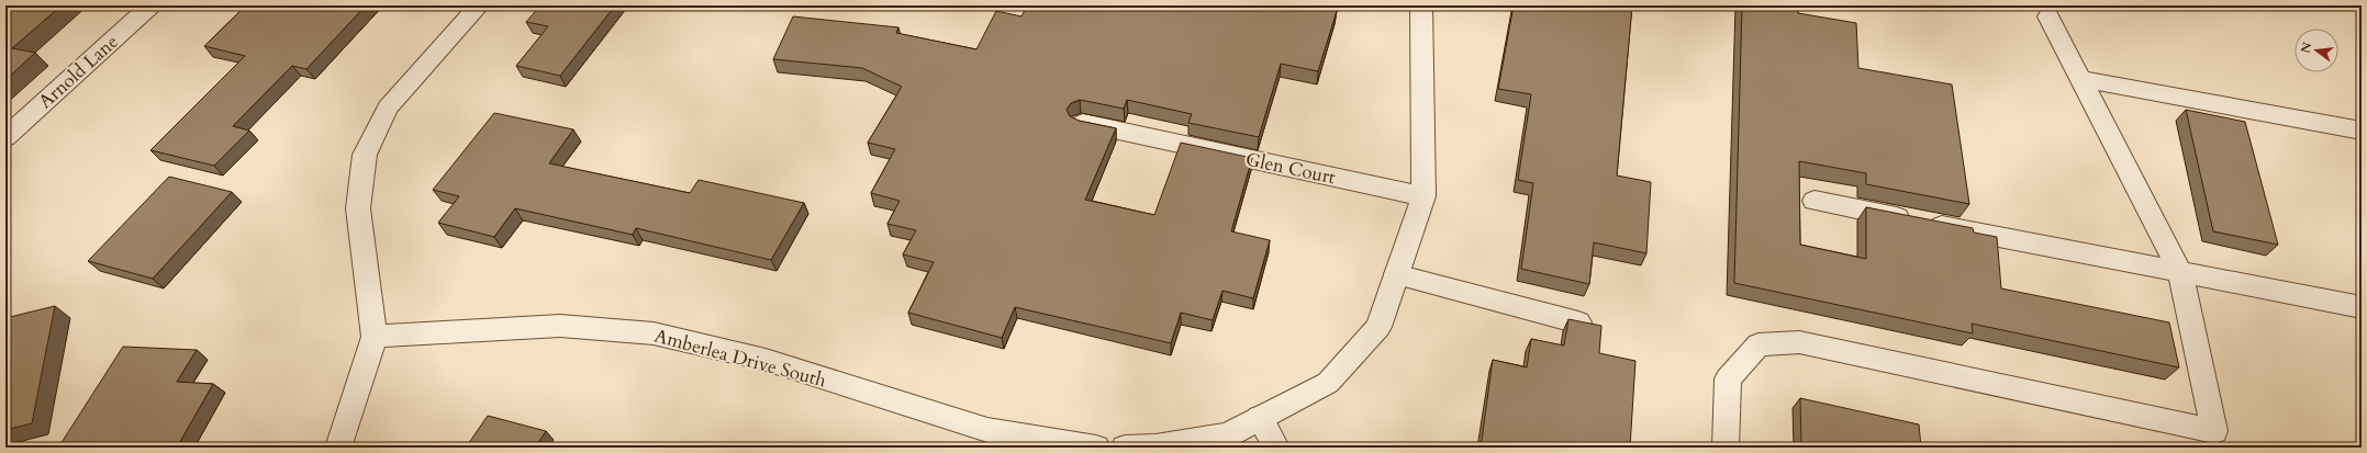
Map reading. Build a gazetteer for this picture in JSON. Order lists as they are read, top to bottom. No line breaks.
{"streets":{"street":["Arnold Lane","Glen Court","Amberlea Drive South"]},"north":"left"}
